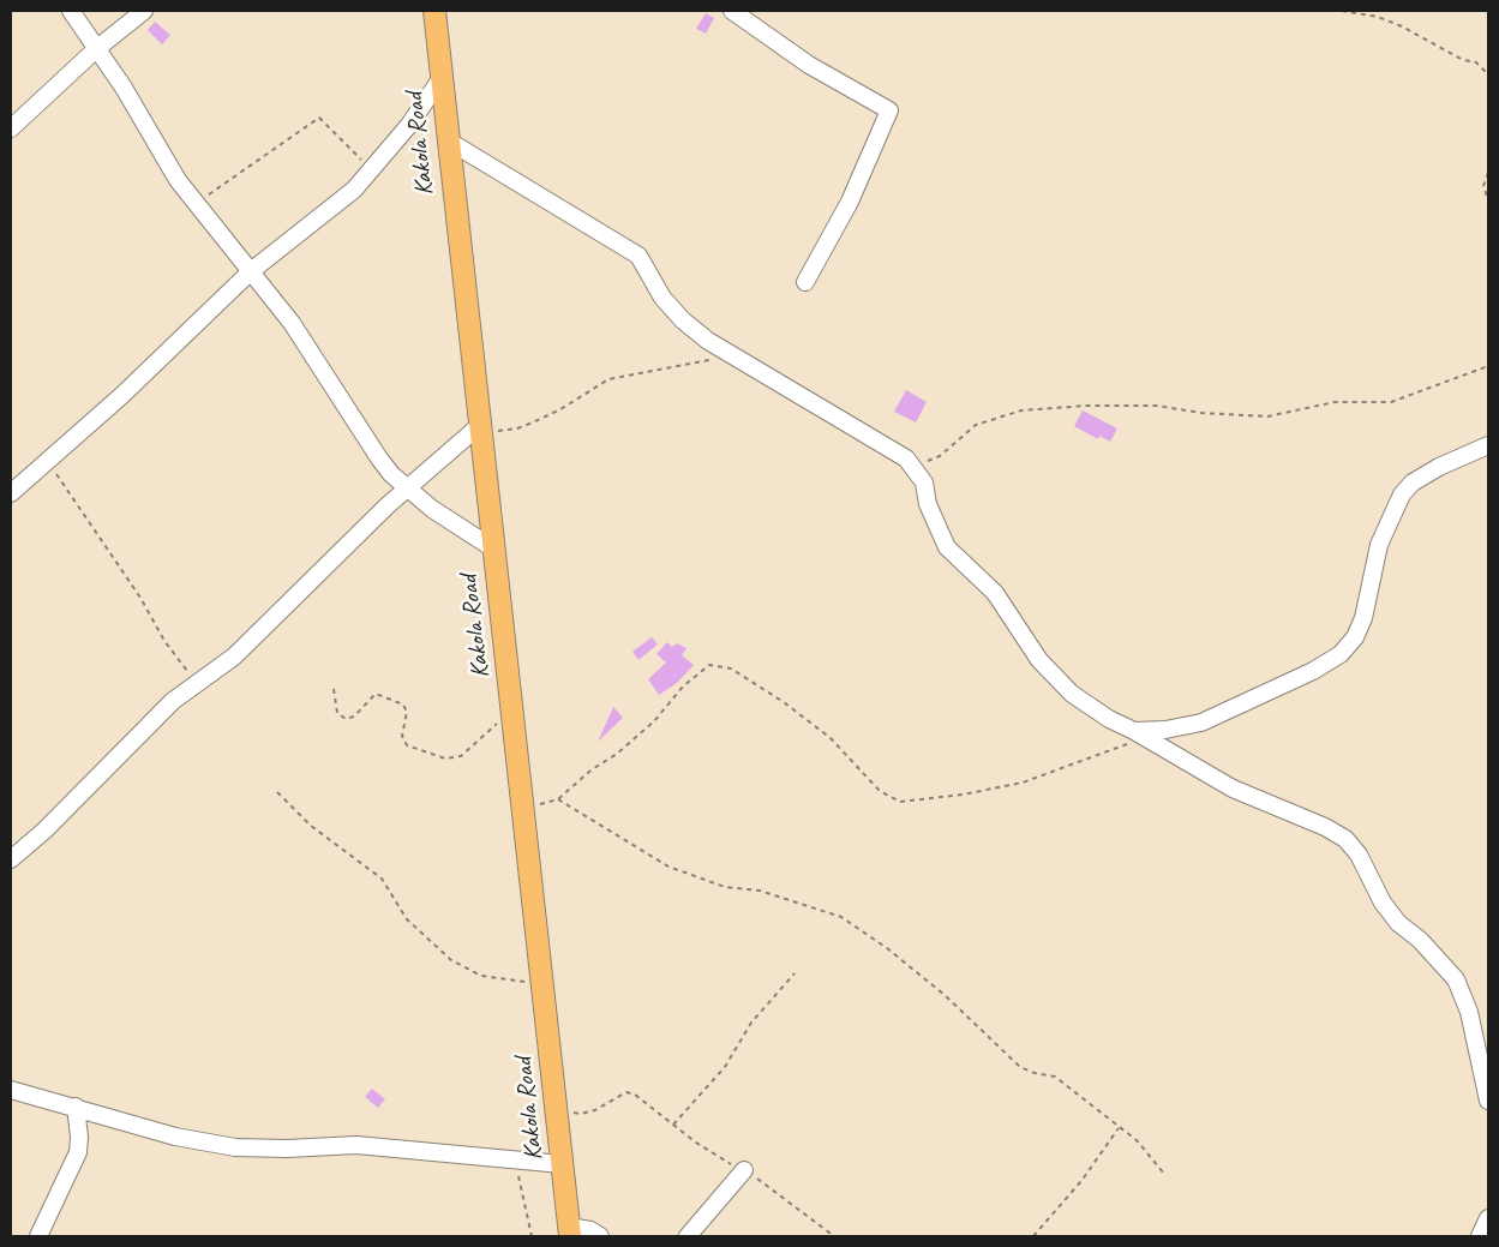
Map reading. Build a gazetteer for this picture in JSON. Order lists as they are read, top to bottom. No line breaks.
{"streets":{"main road":["Kakola Road"]}}
